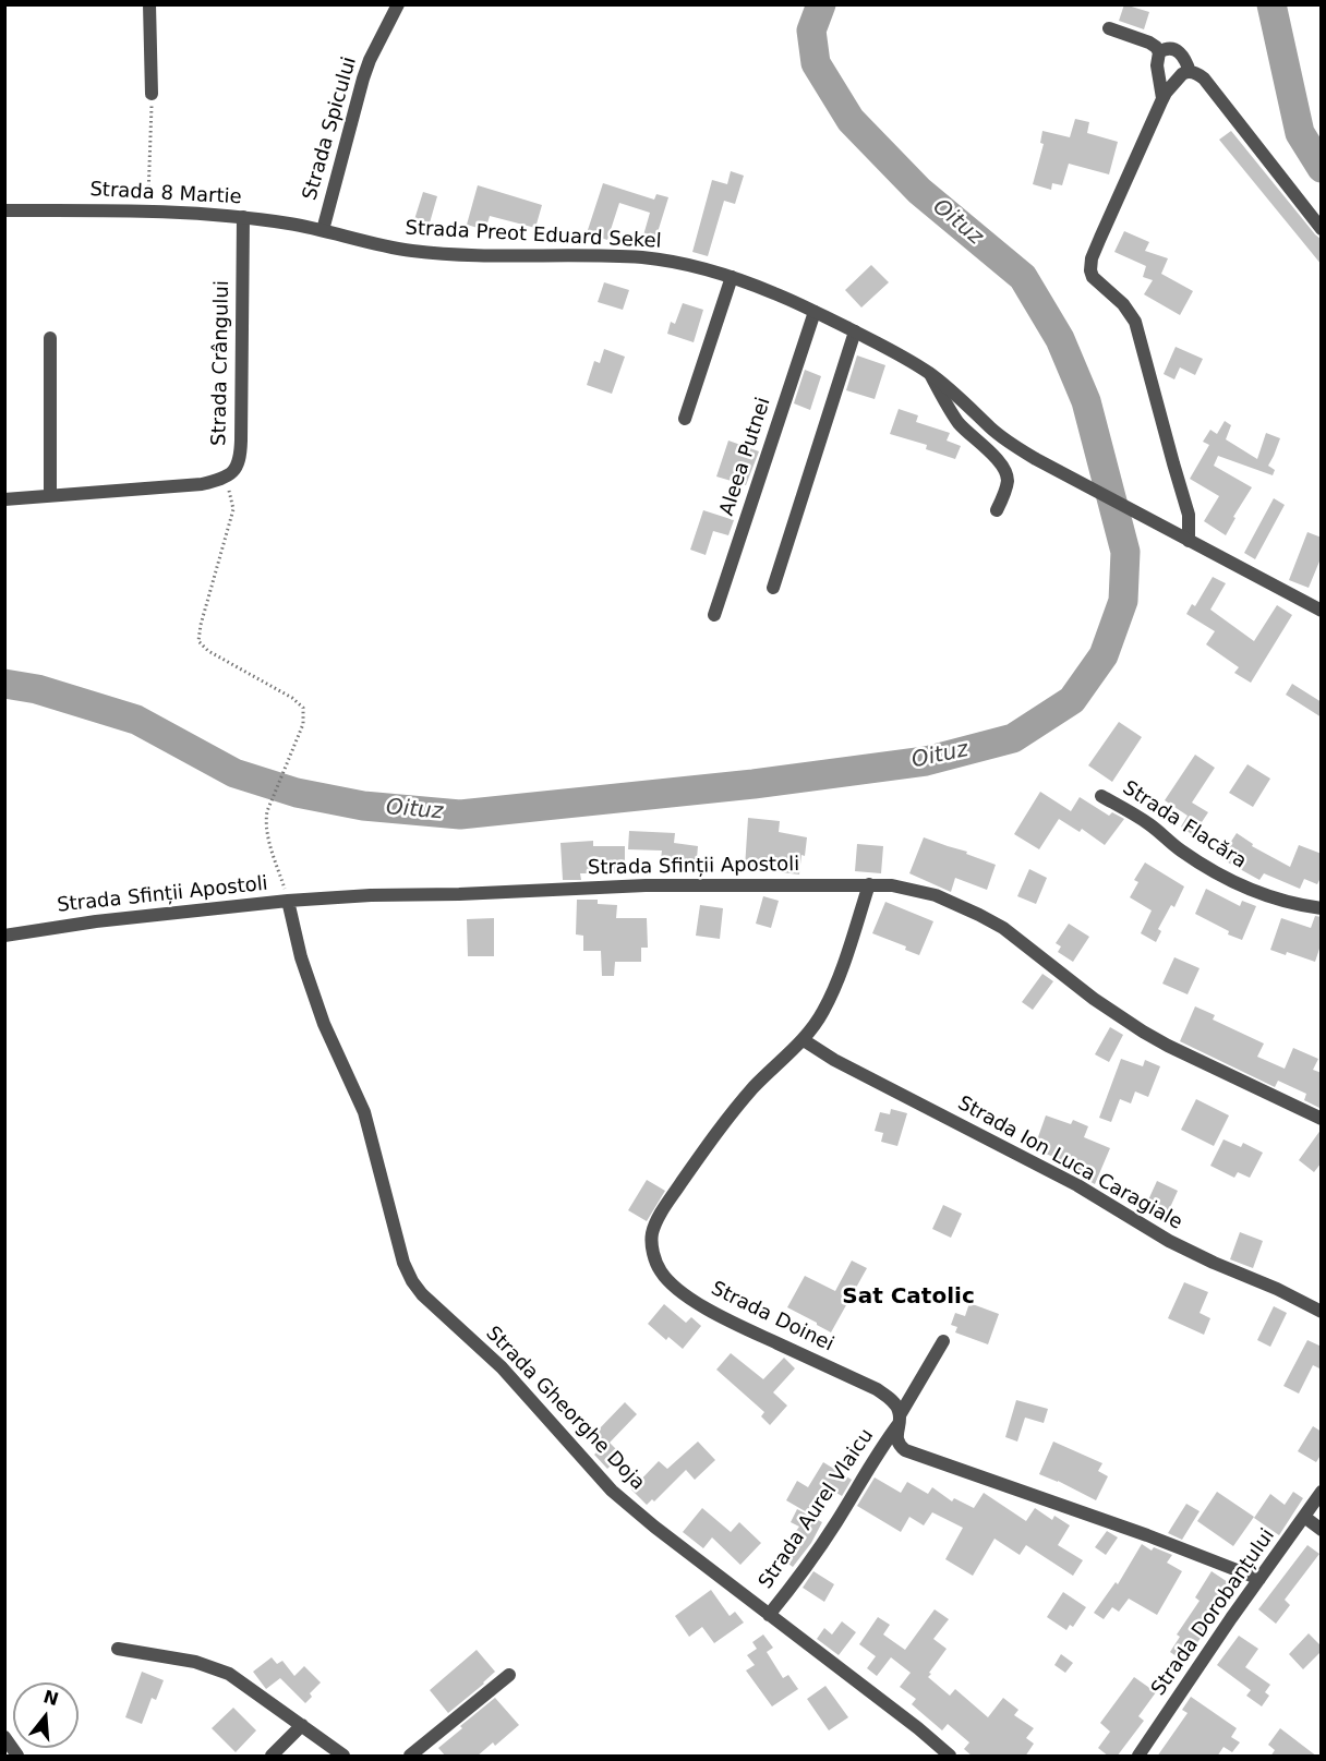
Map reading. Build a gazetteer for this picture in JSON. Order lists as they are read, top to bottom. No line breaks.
{"streets":{"street":["Strada Spicului","Strada 8 Martie","Strada Preot Eduard Sekel","Strada Crângului","Aleea Putnei","Strada Flacăra","Strada Sfinții Apostoli","Strada Ion Luca Caragiale","Strada Doinei","Strada Gheorghe Doja","Strada Aurel Vlaicu","Strada Dorobanțului"]},"crossings":[["Strada Spicului","Strada 8 Martie"],["Strada Spicului","Strada Preot Eduard Sekel"],["Strada 8 Martie","Strada Preot Eduard Sekel"],["Strada 8 Martie","Strada Crângului"],["Strada Preot Eduard Sekel","Aleea Putnei"],["Strada Sfinții Apostoli","Strada Doinei"],["Strada Sfinții Apostoli","Strada Gheorghe Doja"],["Strada Ion Luca Caragiale","Strada Doinei"],["Strada Doinei","Strada Aurel Vlaicu"],["Strada Doinei","Strada Dorobanțului"],["Strada Gheorghe Doja","Strada Aurel Vlaicu"]],"districts":["Sat Catolic"],"water":["Oituz"],"north":"top"}
